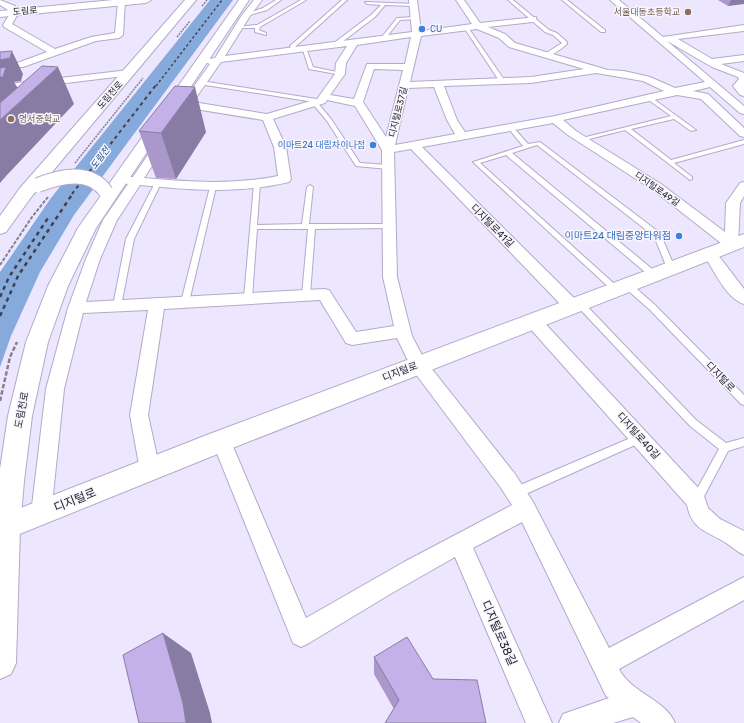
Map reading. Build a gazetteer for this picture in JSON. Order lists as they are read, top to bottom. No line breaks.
{"streets":{"main road":["도림로","도림천로","디지털로"],"street":["디지털로37길","디지털로49길","디지털로41길","디지털로40길","디지털로38길"]},"crossings":[["도림천로","디지털로"],["디지털로37길","디지털로"],["디지털로49길","디지털로"],["디지털로41길","디지털로"],["디지털로","디지털로40길"]],"water":["도림천"],"places":["서울대동초등학교","CU","영서중학교","이마트24 대림차이나점","이마트24 대림중앙타워점"]}
